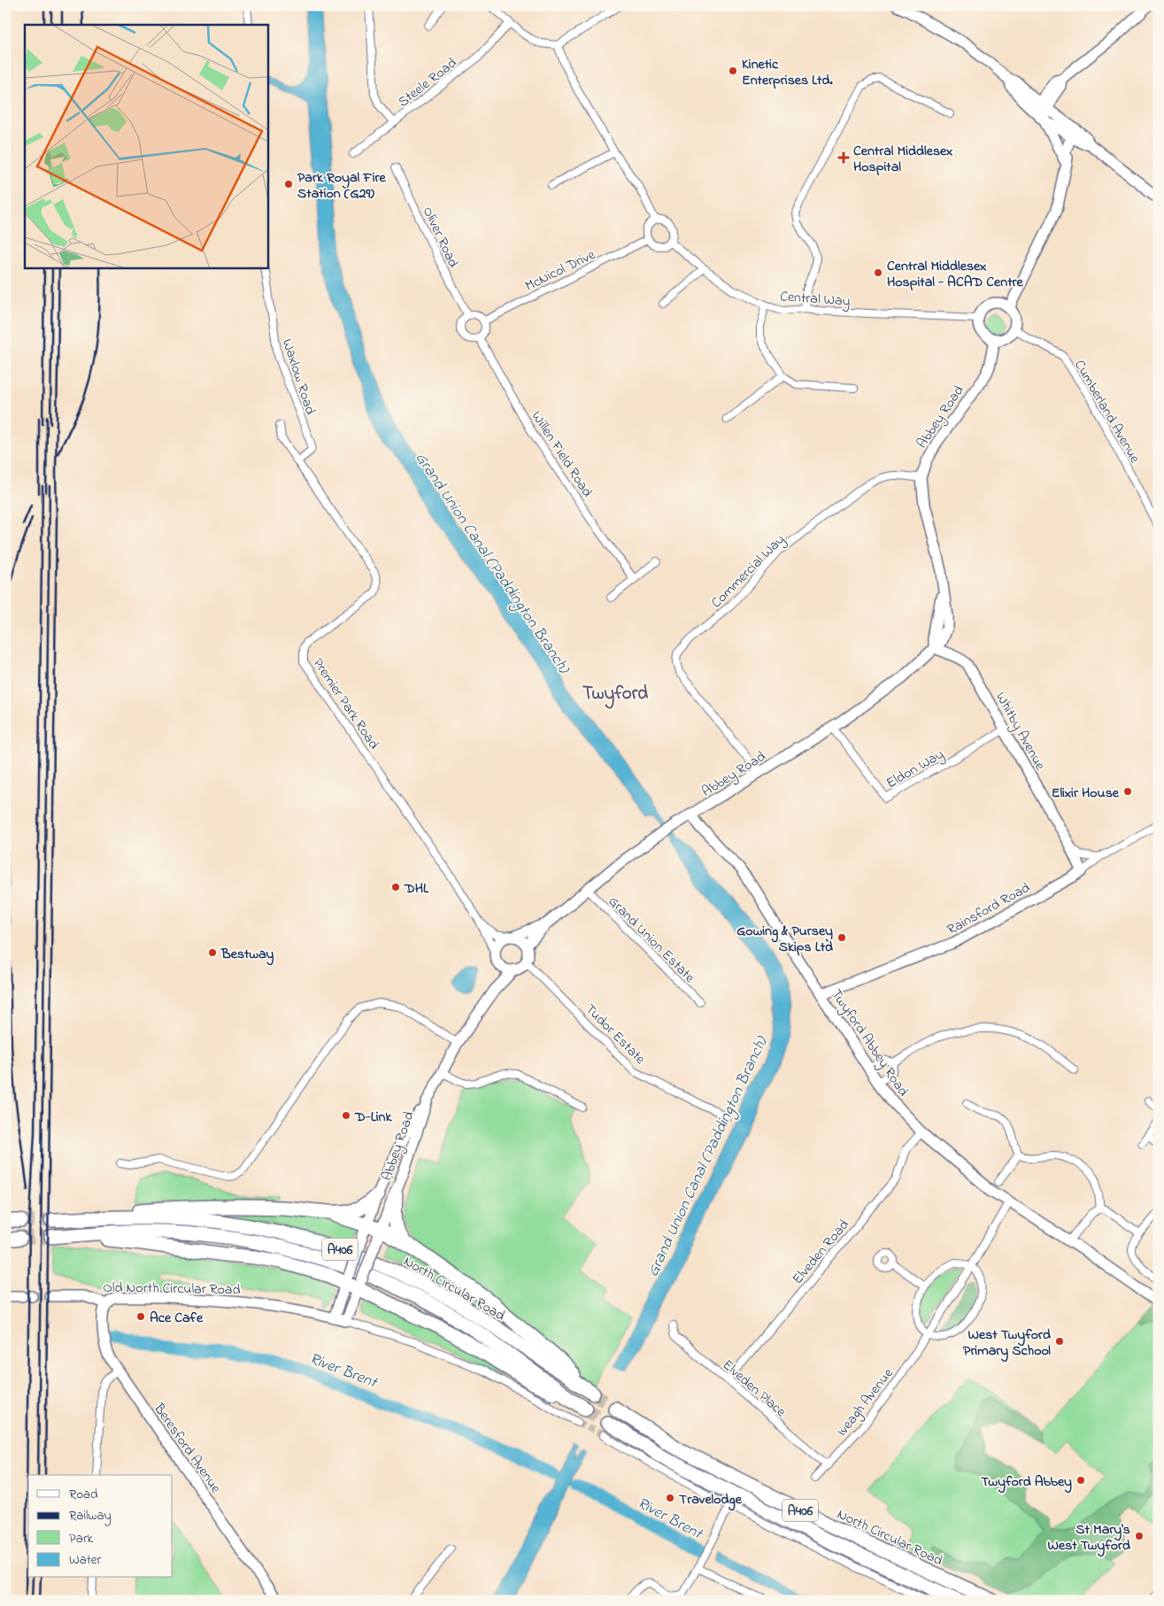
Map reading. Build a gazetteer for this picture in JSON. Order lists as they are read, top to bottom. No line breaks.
{"streets":{"highway":["A406","North Circular Road"],"street":["Steele Road","Oliver Road","McNicol Drive","Central Way","Waxlow Road","Cumberland Avenue","Abbey Road","Willen Field Road","Commercial Way","Premier Park Road","Whitby Avenue","Eldon Way","Rainsford Road","Grand Union Estate","Tudor Estate","Twyford Abbey Road","Elveden Road","Old North Circular Road","Elveden Place","Iveagh Avenue","Beresford Avenue"]},"crossings":[["Oliver Road","McNicol Drive"],["Oliver Road","Willen Field Road"],["McNicol Drive","Central Way"],["McNicol Drive","Willen Field Road"],["Central Way","Cumberland Avenue"],["Central Way","Abbey Road"],["Waxlow Road","Premier Park Road"],["Cumberland Avenue","Abbey Road"],["Abbey Road","Commercial Way"],["Abbey Road","Premier Park Road"],["Abbey Road","Whitby Avenue"],["Abbey Road","Eldon Way"],["Abbey Road","Grand Union Estate"],["Abbey Road","Tudor Estate"],["Abbey Road","Twyford Abbey Road"],["Abbey Road","Old North Circular Road"],["Abbey Road","North Circular Road"],["Premier Park Road","Tudor Estate"],["Whitby Avenue","Eldon Way"],["Whitby Avenue","Rainsford Road"],["Rainsford Road","Twyford Abbey Road"],["Twyford Abbey Road","Elveden Road"],["Twyford Abbey Road","Iveagh Avenue"],["Elveden Road","Elveden Place"],["Old North Circular Road","Beresford Avenue"],["Elveden Place","Iveagh Avenue"]],"districts":["Twyford"],"water":["Grand Union Canal (Paddington Branch)","River Brent"],"places":{"other":["Kinetic Enterprises Ltd.","Park Royal Fire Station (G29)","Central Middlesex Hospital - ACAD Centre","Elixir House","DHL","Gowing & Pursey Skips Ltd","Bestway","D-Link","Ace Cafe","West Twyford Primary School","Twyford Abbey","Travelodge","St Mary's West Twyford"],"health":["Central Middlesex Hospital"]},"legend":["Road","Railway","Park","Water"]}
